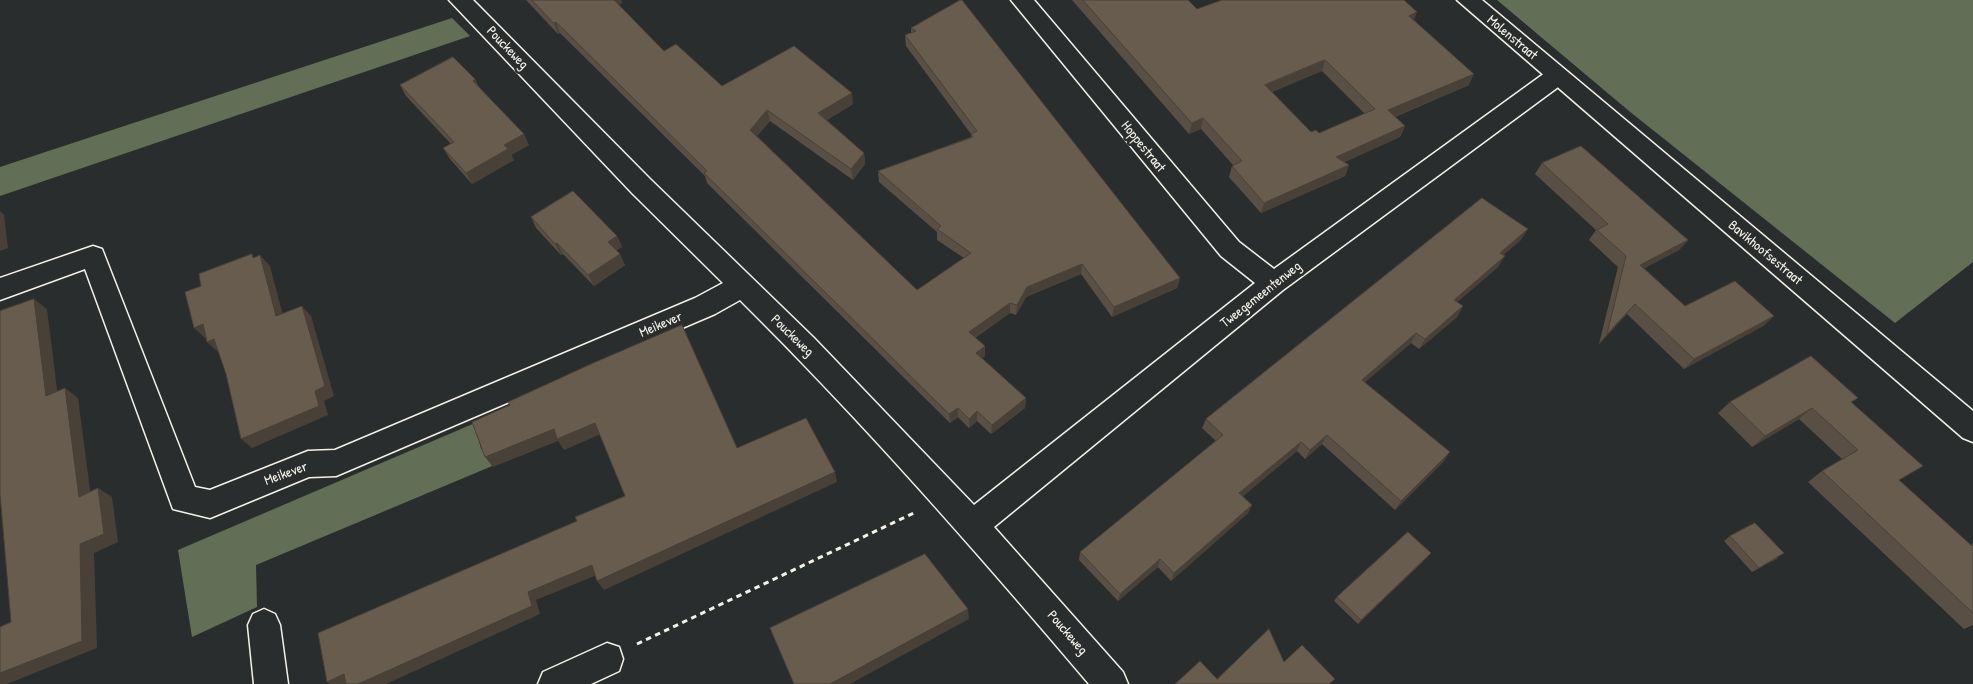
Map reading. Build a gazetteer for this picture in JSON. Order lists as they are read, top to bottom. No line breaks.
{"streets":{"street":["Molenstraat","Pouckeweg","Hoppestraat","Bavikhoofsestraat","Tweegemeentenweg","Meikever"]},"crossings":[["Molenstraat","Bavikhoofsestraat"],["Molenstraat","Tweegemeentenweg"],["Pouckeweg","Tweegemeentenweg"],["Pouckeweg","Meikever"],["Hoppestraat","Tweegemeentenweg"],["Bavikhoofsestraat","Tweegemeentenweg"]]}
